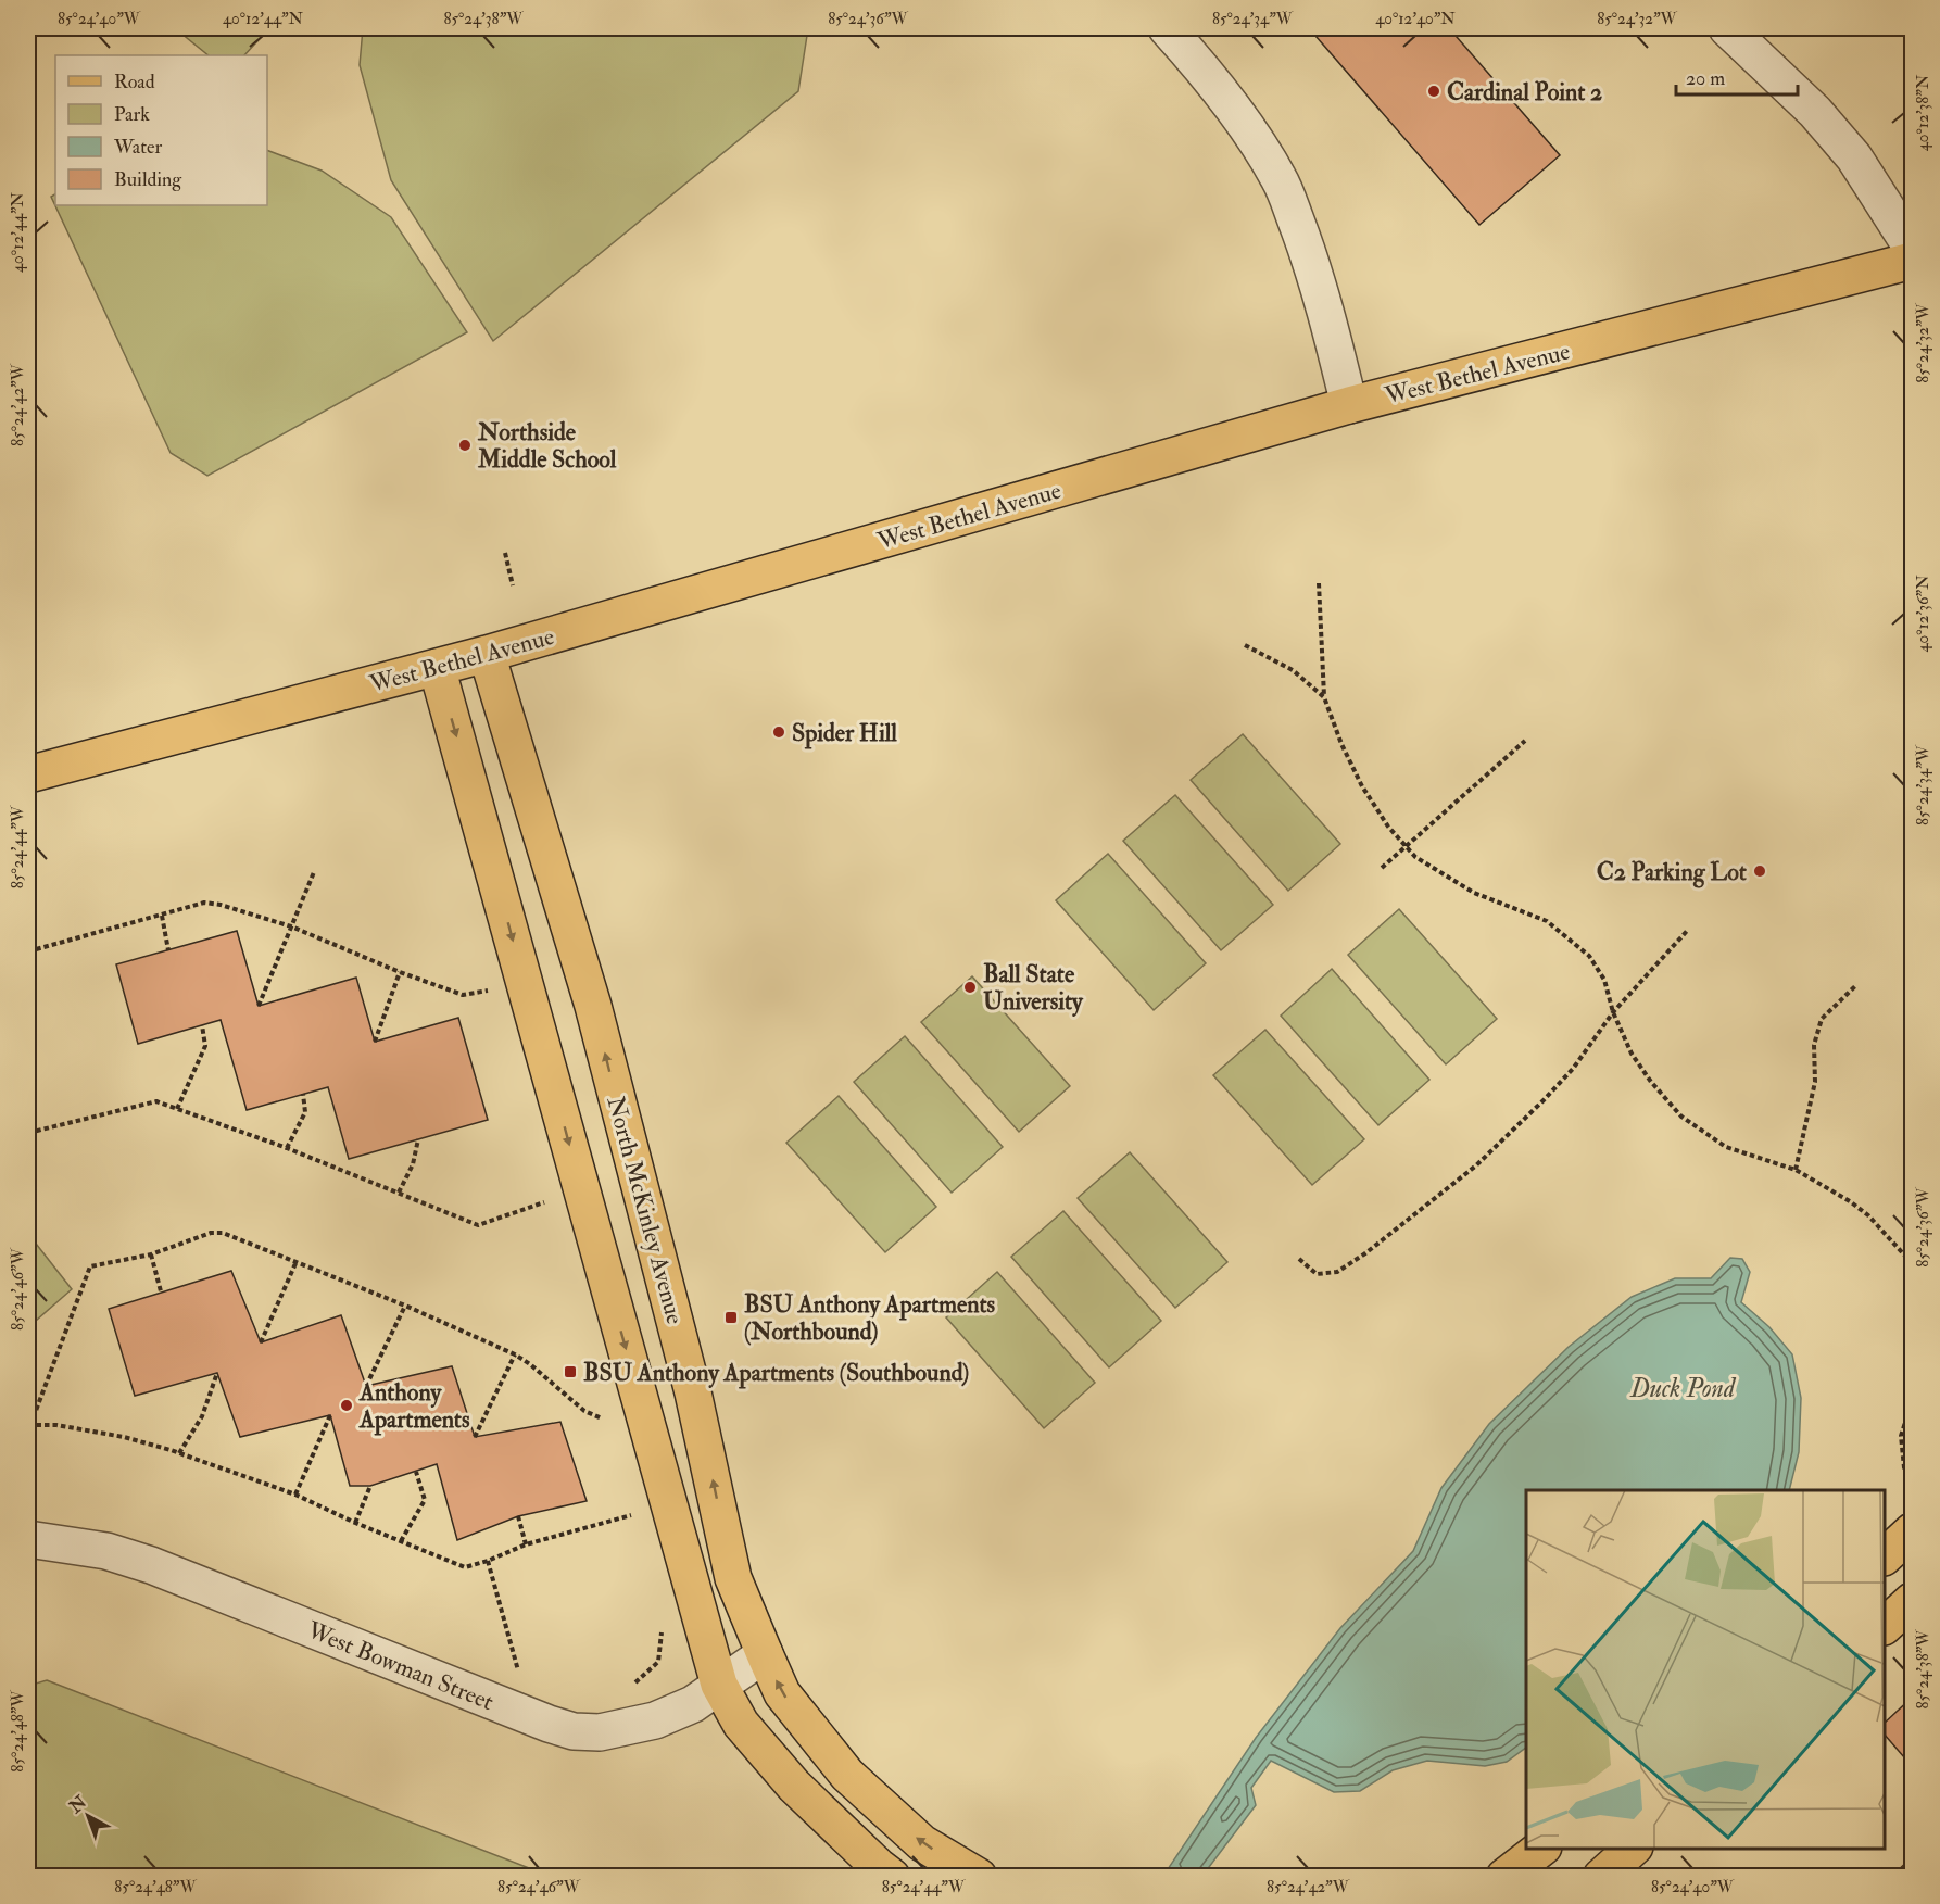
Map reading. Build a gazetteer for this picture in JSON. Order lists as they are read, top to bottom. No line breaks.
{"streets":{"main road":["West Bethel Avenue","North McKinley Avenue"],"street":["West Bowman Street"]},"crossings":[["West Bethel Avenue","North McKinley Avenue"],["North McKinley Avenue","West Bowman Street"]],"water":["Duck Pond"],"places":{"other":["Cardinal Point 2","Northside Middle School","Spider Hill","C2 Parking Lot","Ball State University","Anthony Apartments"],"transit":["BSU Anthony Apartments (Northbound)","BSU Anthony Apartments (Southbound)"]},"legend":["Road","Park","Water","Building"],"scale_bar":"20 m","north":"top left","coordinates":["85°24'40\"W","40°12'44\"N","85°24'38\"W","85°24'36\"W","85°24'34\"W","40°12'40\"N","85°24'32\"W","40°12'38\"N","85°24'42\"W","40°12'36\"N","85°24'44\"W","85°24'46\"W","85°24'48\"W"]}
